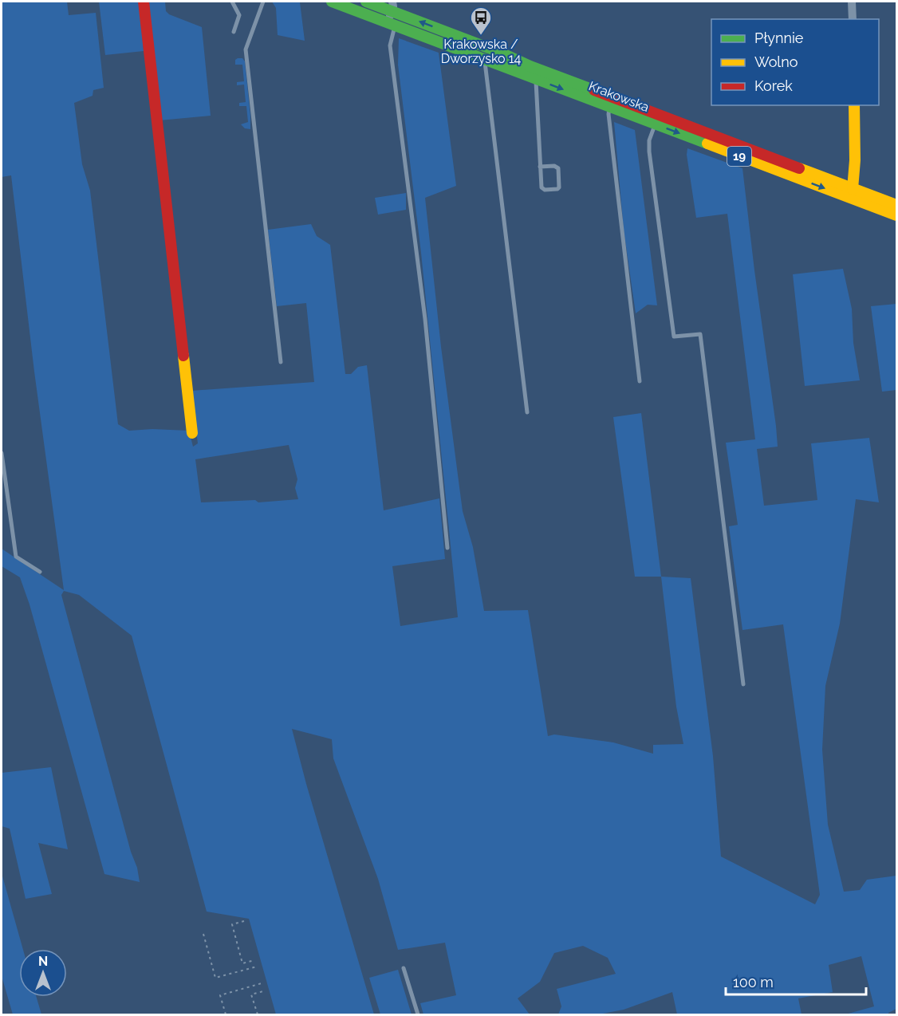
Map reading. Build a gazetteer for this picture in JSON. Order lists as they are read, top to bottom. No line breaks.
{"streets":{"main road":["Krakowska","19"]},"places":{"bus stop":["Krakowska / Dworzysko 14"]},"legend":["Płynnie","Wolno","Korek"],"scale_bar":"100 m","north":"top"}
